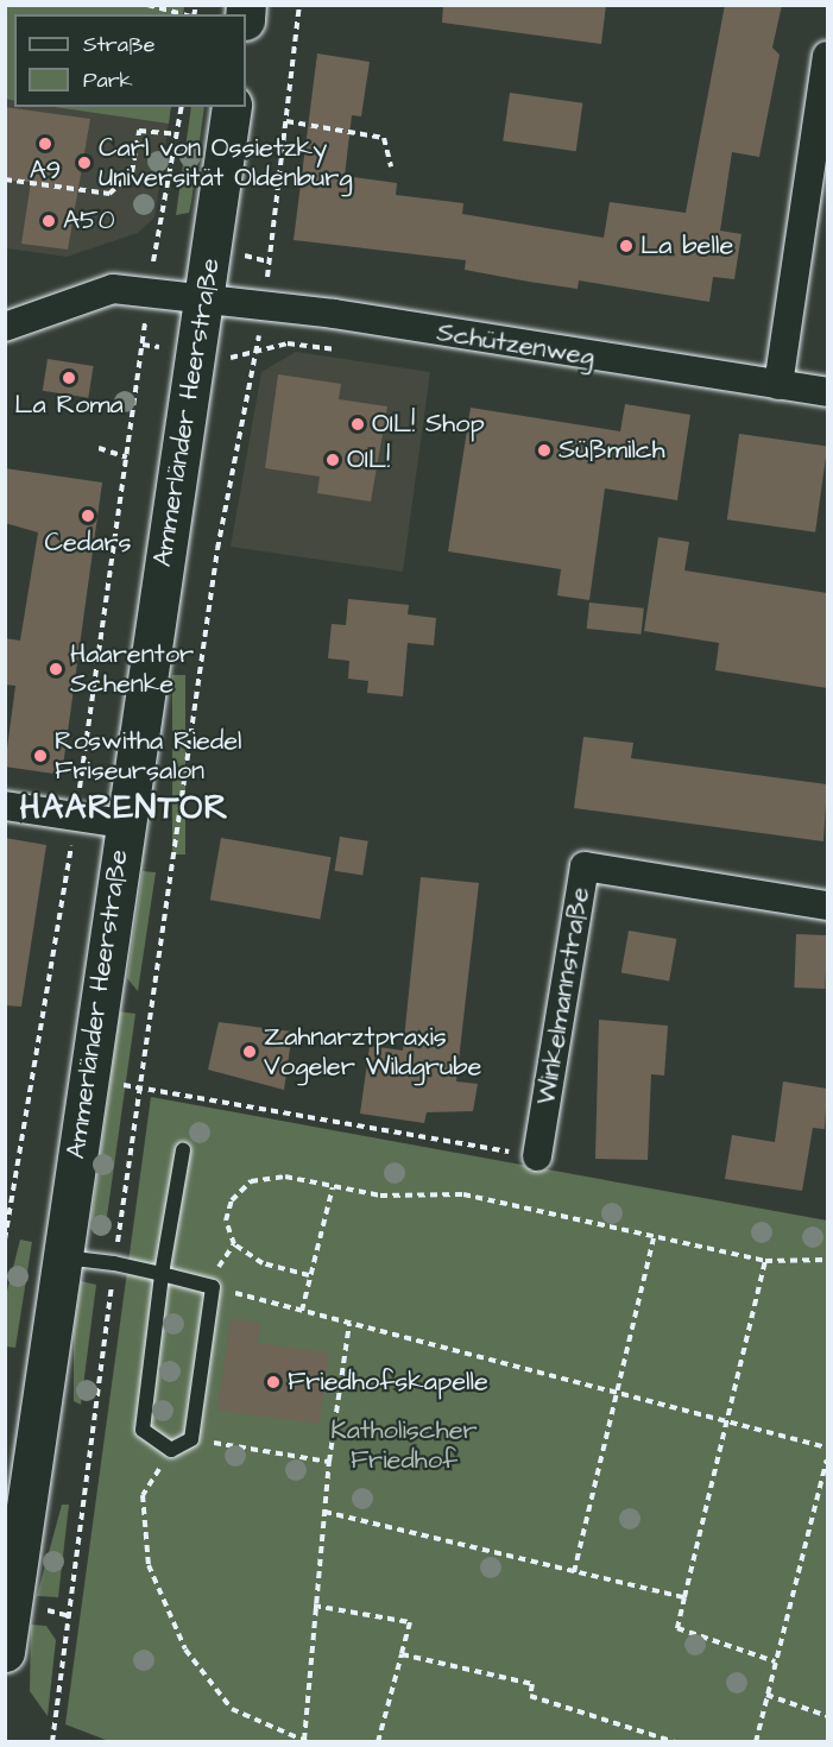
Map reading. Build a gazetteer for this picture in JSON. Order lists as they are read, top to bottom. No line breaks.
{"streets":{"street":["Schützenweg","Ammerländer Heerstraße","Winkelmannstraße"]},"crossings":[["Schützenweg","Ammerländer Heerstraße"]],"districts":["HAARENTOR"],"parks":["Katholischer Friedhof"],"places":["A9","Carl von Ossietzky Universität Oldenburg","A50","La belle","La Roma","OIL! Shop","Süßmilch","OIL!","Cedars","Haarentor Schenke","Roswitha Riedel Friseursalon","Zahnarztpraxis Vogeler Wildgrube","Friedhofskapelle"],"legend":["Straße","Park"]}
